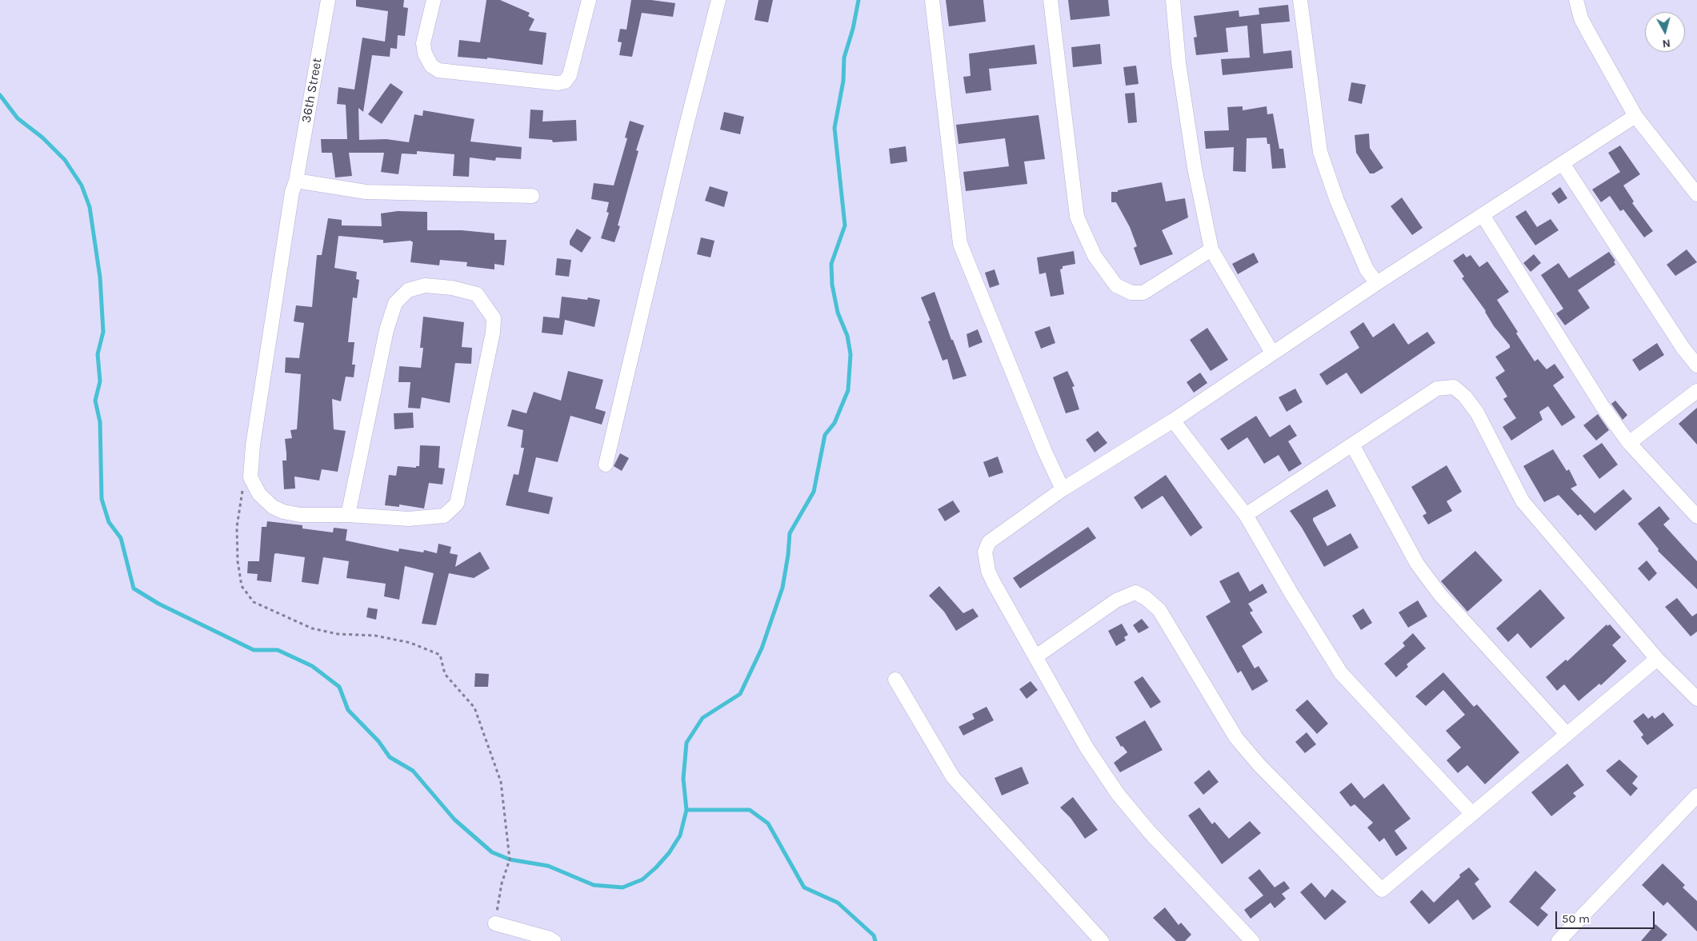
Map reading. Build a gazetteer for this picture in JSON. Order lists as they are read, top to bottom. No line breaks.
{"streets":{"street":["36th Street"]},"scale_bar":"50 m","north":"bottom"}
